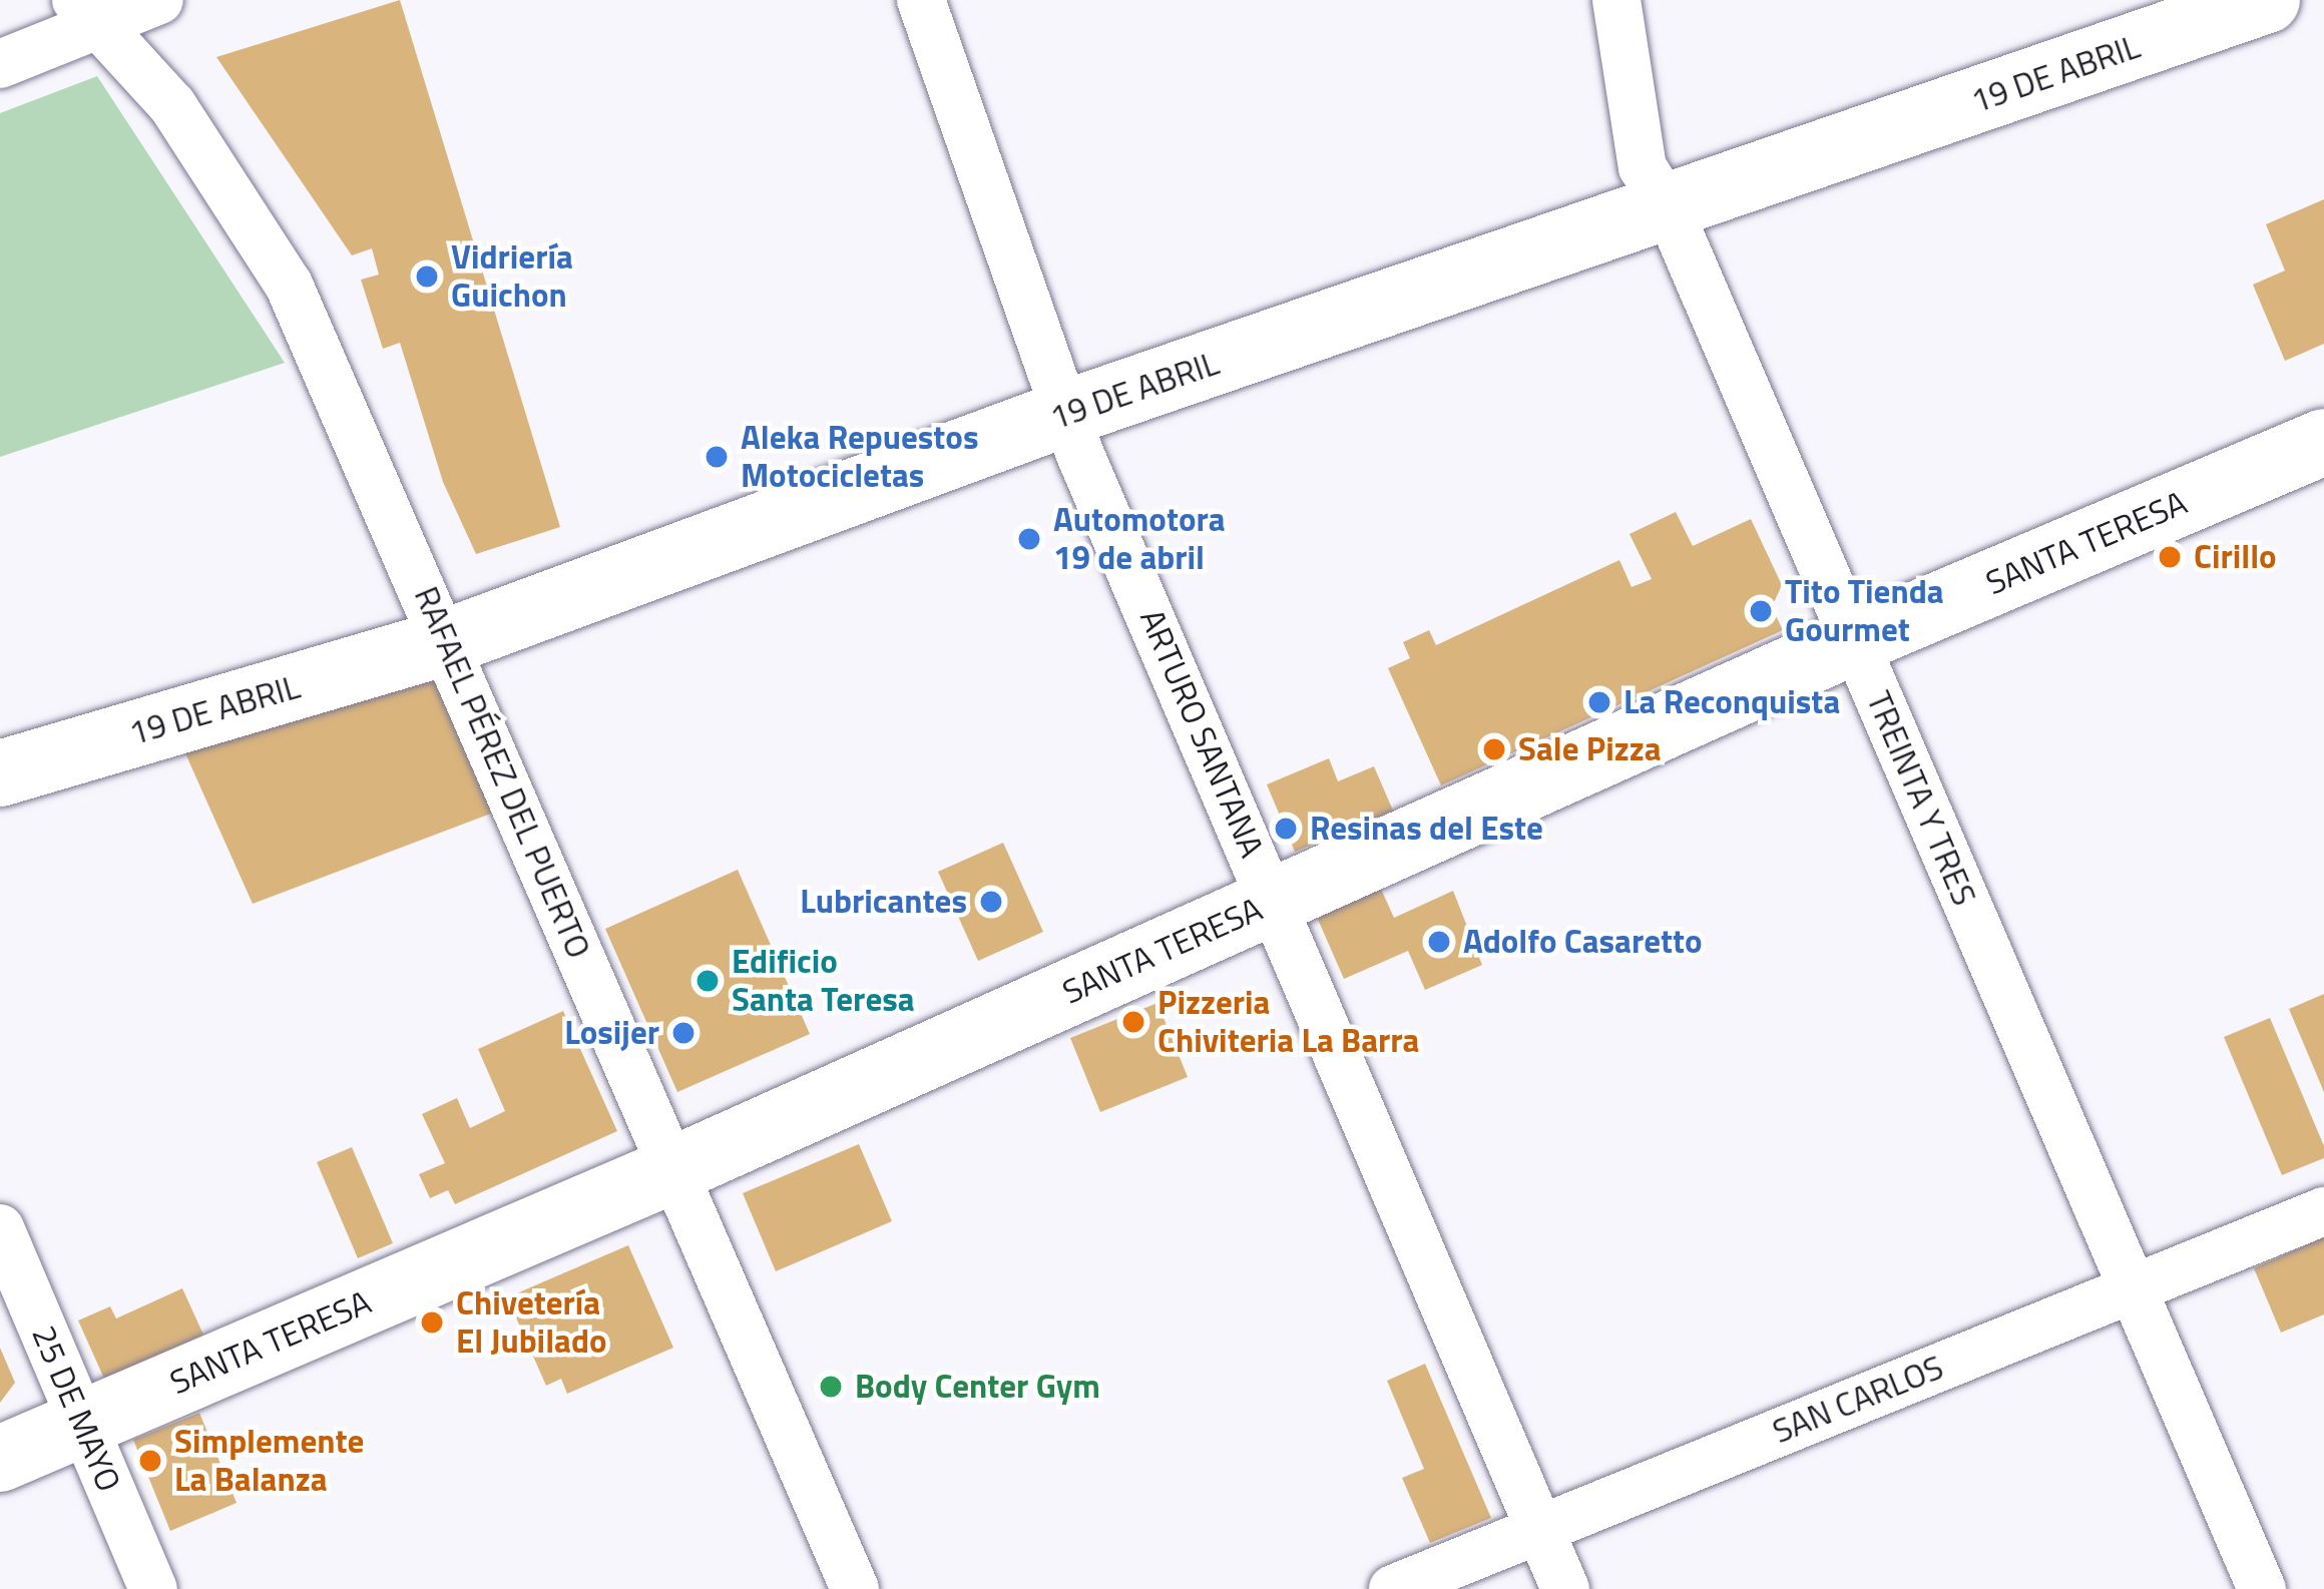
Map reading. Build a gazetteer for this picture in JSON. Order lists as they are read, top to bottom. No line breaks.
{"streets":{"street":["19 DE ABRIL","SANTA TERESA","ARTURO SANTANA","RAFAEL PÉREZ DEL PUERTO","TREINTA Y TRES","SAN CARLOS","25 DE MAYO"]},"crossings":[["19 DE ABRIL","ARTURO SANTANA"],["19 DE ABRIL","RAFAEL PÉREZ DEL PUERTO"],["19 DE ABRIL","TREINTA Y TRES"],["SANTA TERESA","ARTURO SANTANA"],["SANTA TERESA","RAFAEL PÉREZ DEL PUERTO"],["SANTA TERESA","TREINTA Y TRES"],["SANTA TERESA","25 DE MAYO"],["ARTURO SANTANA","SAN CARLOS"],["TREINTA Y TRES","SAN CARLOS"]],"places":["Vidriería Guichon","Aleka Repuestos Motocicletas","Automotora 19 de abril","Cirillo","Tito Tienda Gourmet","La Reconquista","Sale Pizza","Resinas del Este","Lubricantes","Adolfo Casaretto","Edificio Santa Teresa","Pizzeria Chiviteria La Barra","Losijer","Chivetería El Jubilado","Body Center Gym","Simplemente La Balanza"]}
